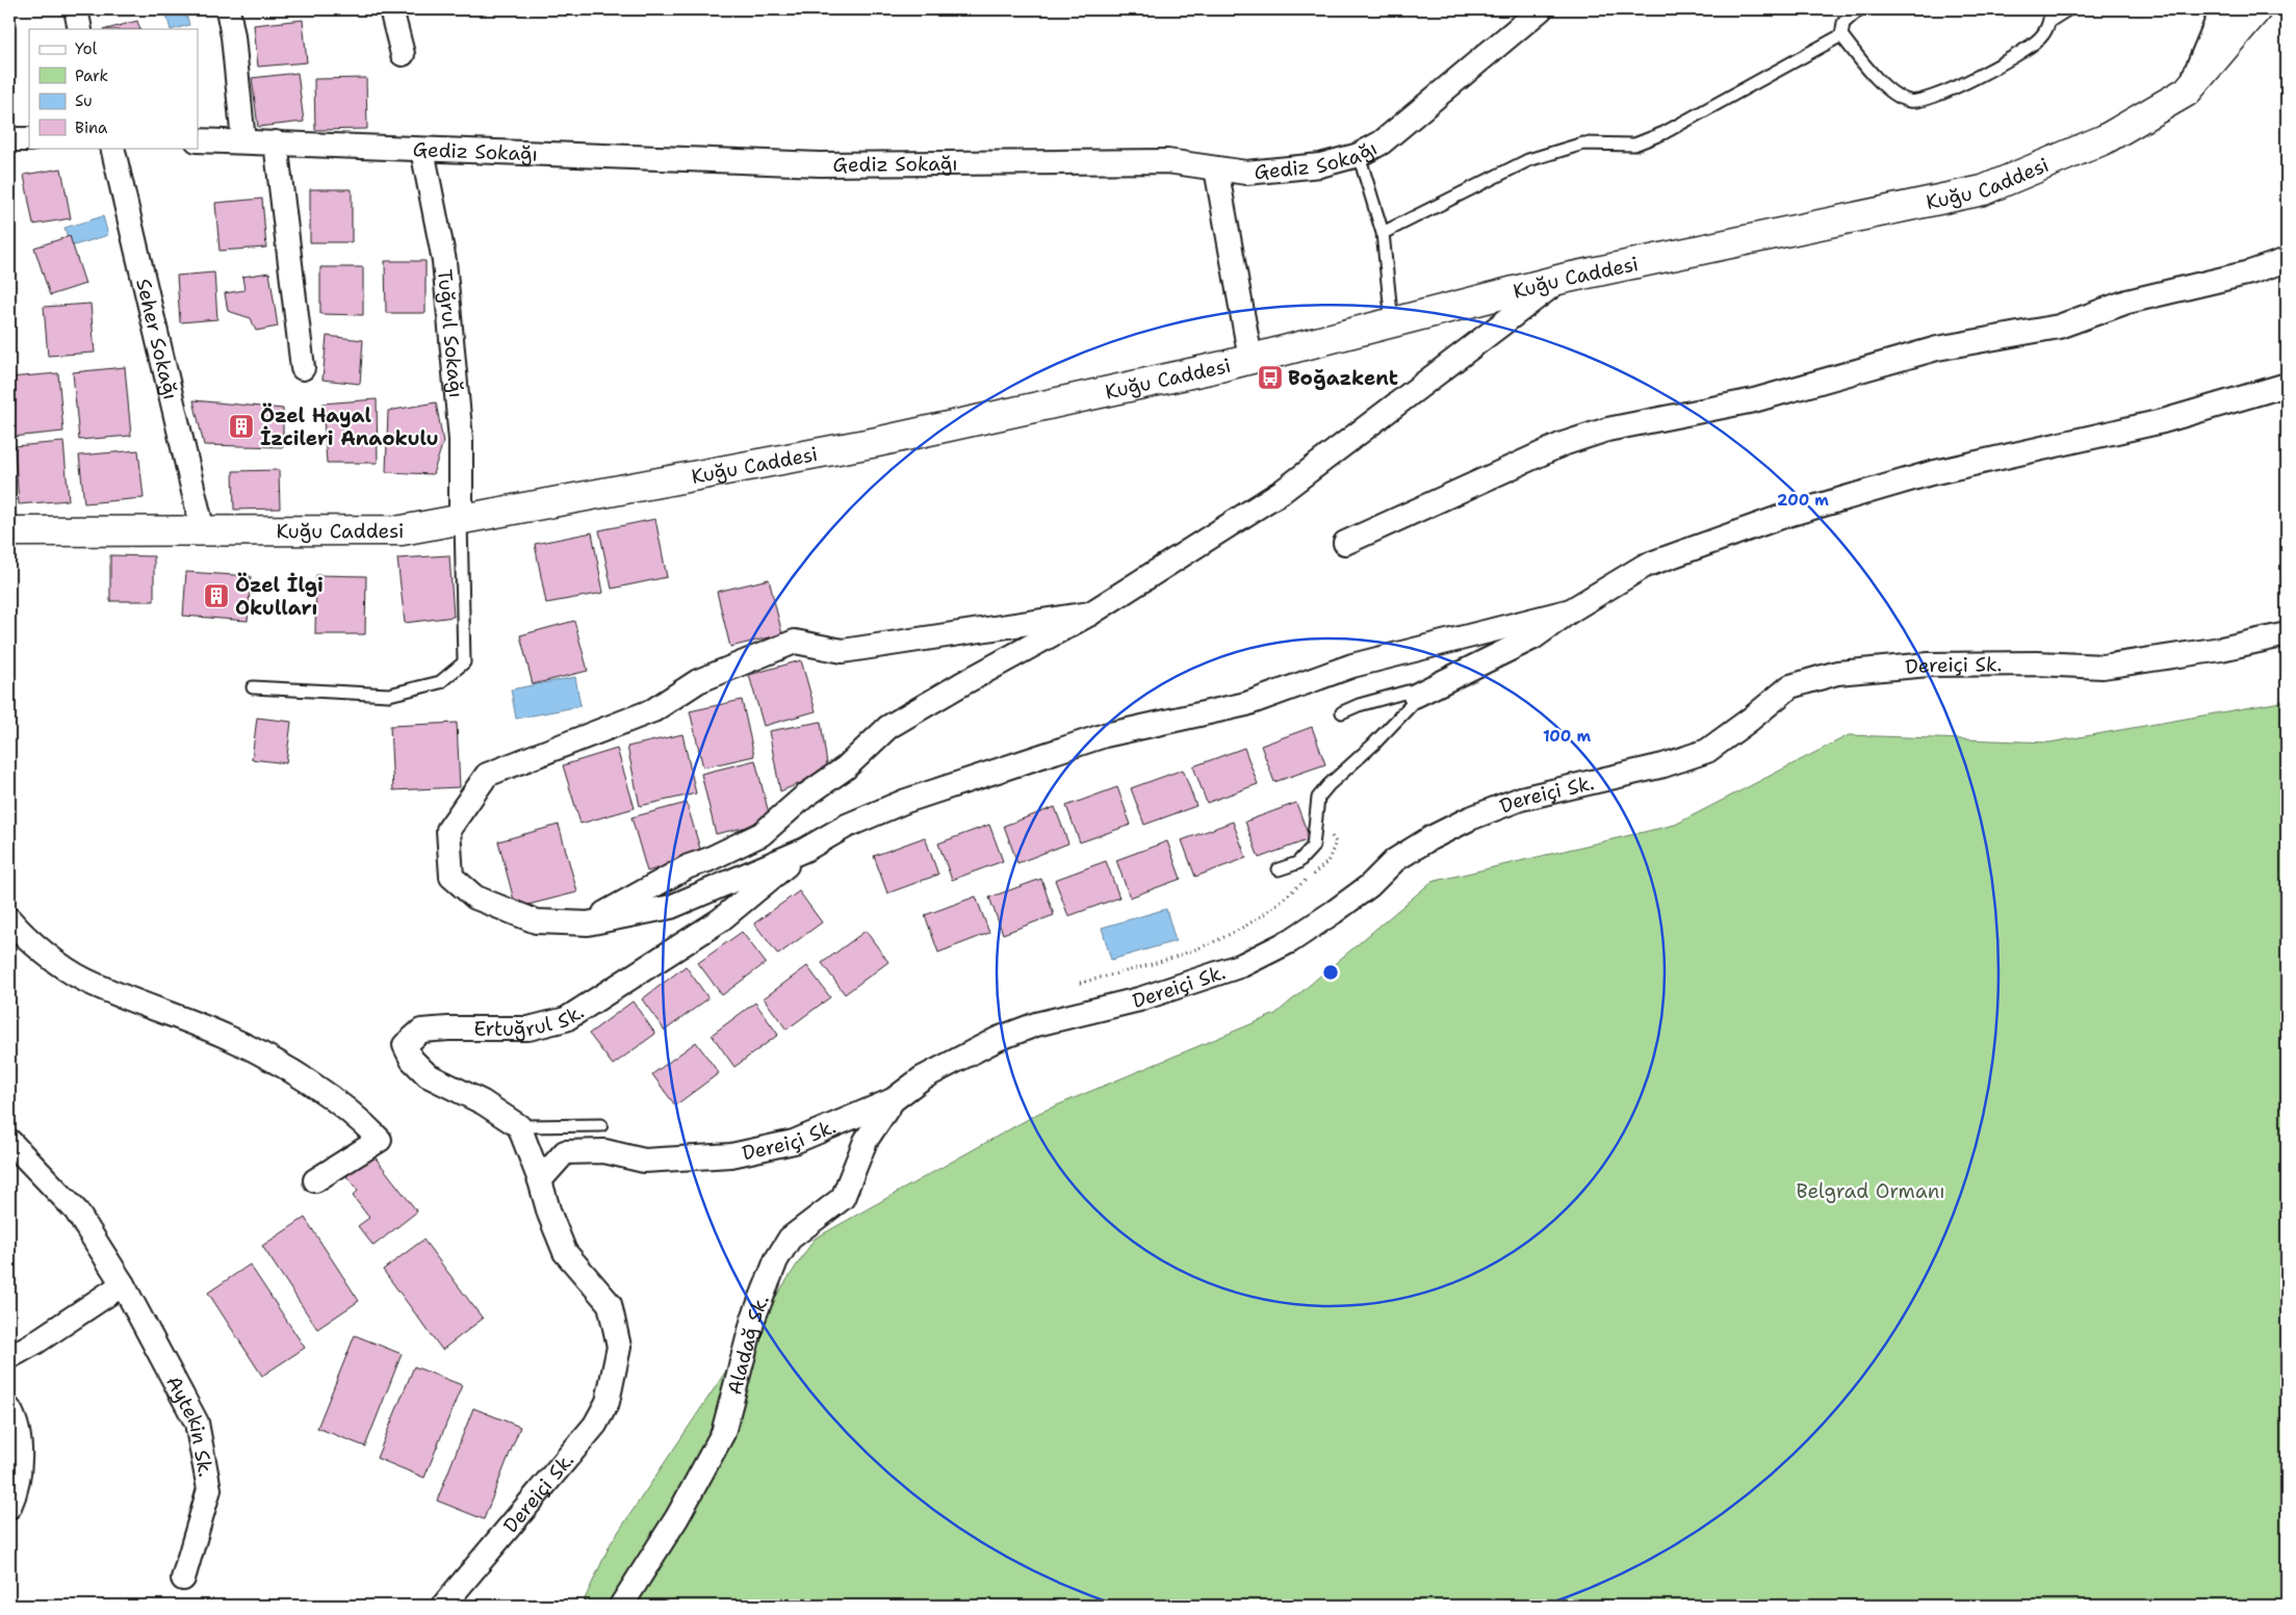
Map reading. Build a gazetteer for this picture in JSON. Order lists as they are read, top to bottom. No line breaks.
{"streets":{"street":["Gediz Sokağı","Kuğu Caddesi","Tuğrul Sokağı","Seher Sokağı","Dereiçi Sk.","Ertuğrul Sk.","Aladağ Sk.","Aytekin Sk."]},"crossings":[["Gediz Sokağı","Tuğrul Sokağı"],["Kuğu Caddesi","Tuğrul Sokağı"],["Kuğu Caddesi","Seher Sokağı"],["Dereiçi Sk.","Aladağ Sk."]],"parks":["Belgrad Ormanı"],"places":{"bus stop":["Boğazkent"],"building":["Özel Hayal İzcileri Anaokulu","Özel İlgi Okulları"]},"legend":["Yol","Park","Su","Bina"],"rings":["200 m","100 m"]}
